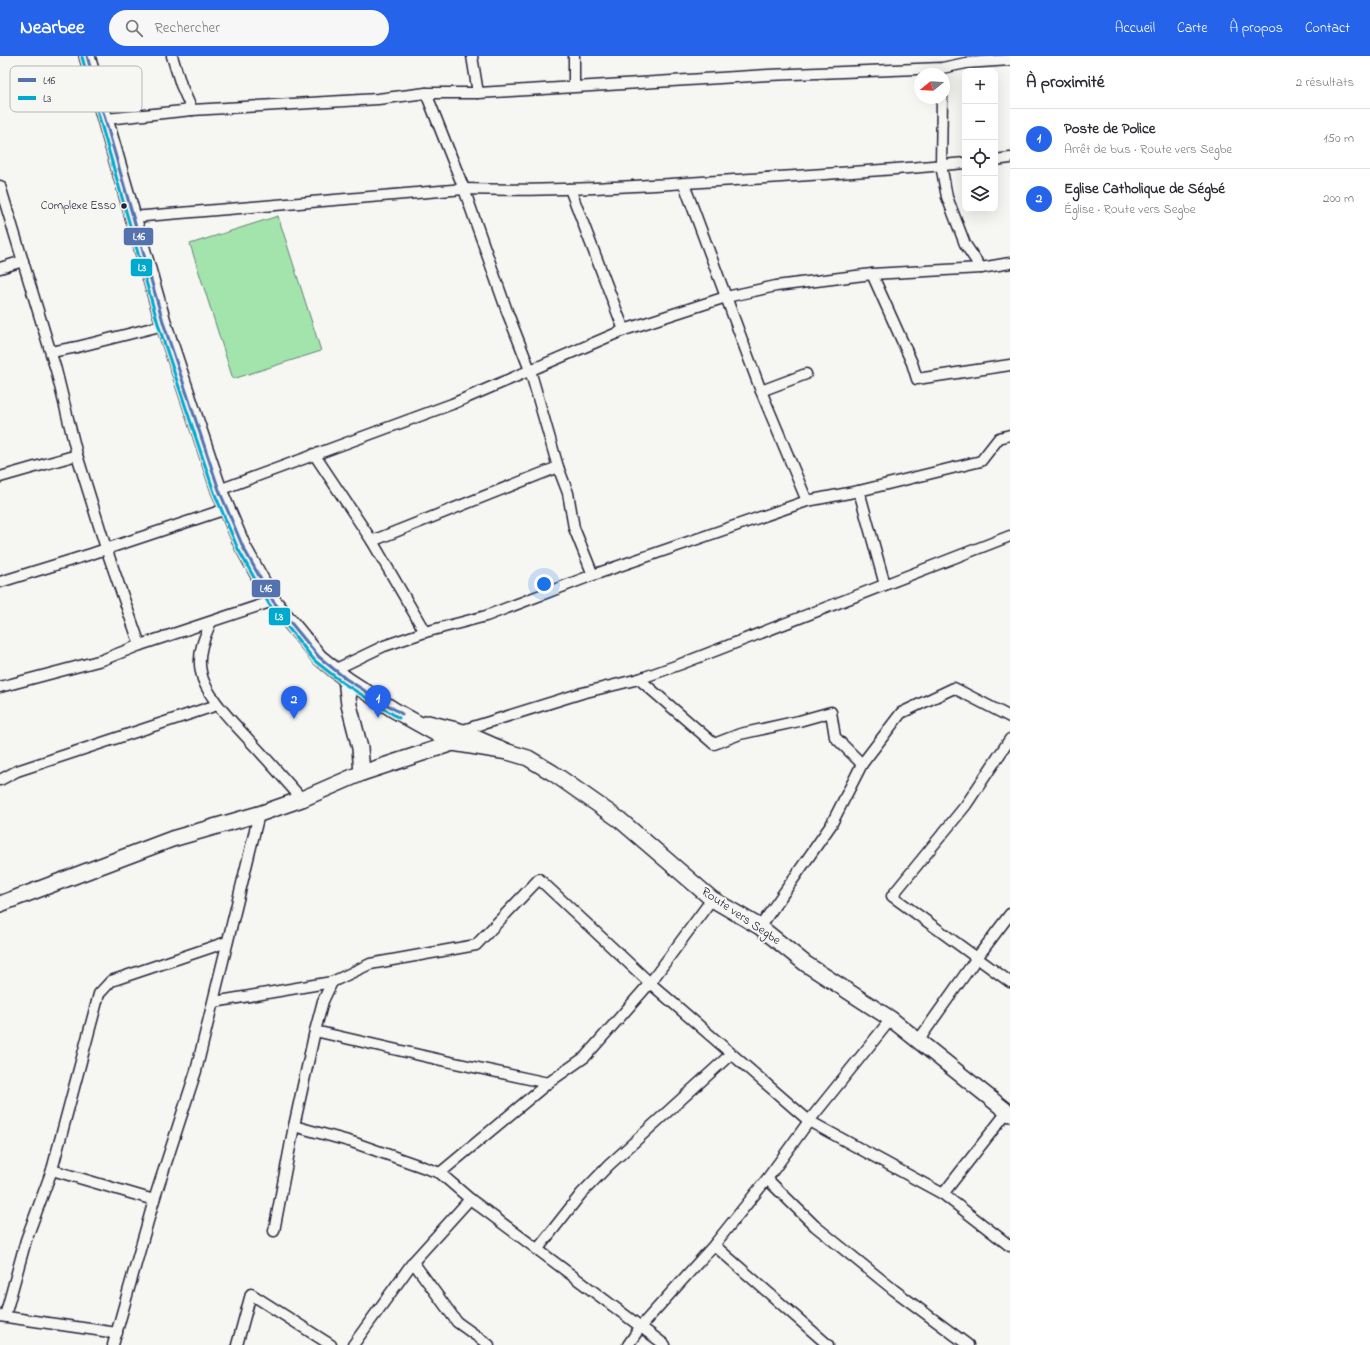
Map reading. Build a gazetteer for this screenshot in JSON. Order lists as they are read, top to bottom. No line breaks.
{"streets":{"main road":["Route vers Segbe"]},"places":["Complexe Esso"],"lines":["transit line L16","transit line L3"],"legend":["L16","L3"],"north":"left","page":{"header":"Nearbee","search":"Rechercher","nav":["Accueil","Carte","À propos","Contact"],"heading":["À proximité","2 résultats"],"map_buttons":["+","−"],"list":[{"mark":"1","name":"Poste de Police","note":"Arrêt de bus · Route vers Segbe","value":"150 m"},{"mark":"2","name":"Eglise Catholique de Ségbé","note":"Église · Route vers Segbe","value":"200 m"}],"pins":["1","2"]}}
